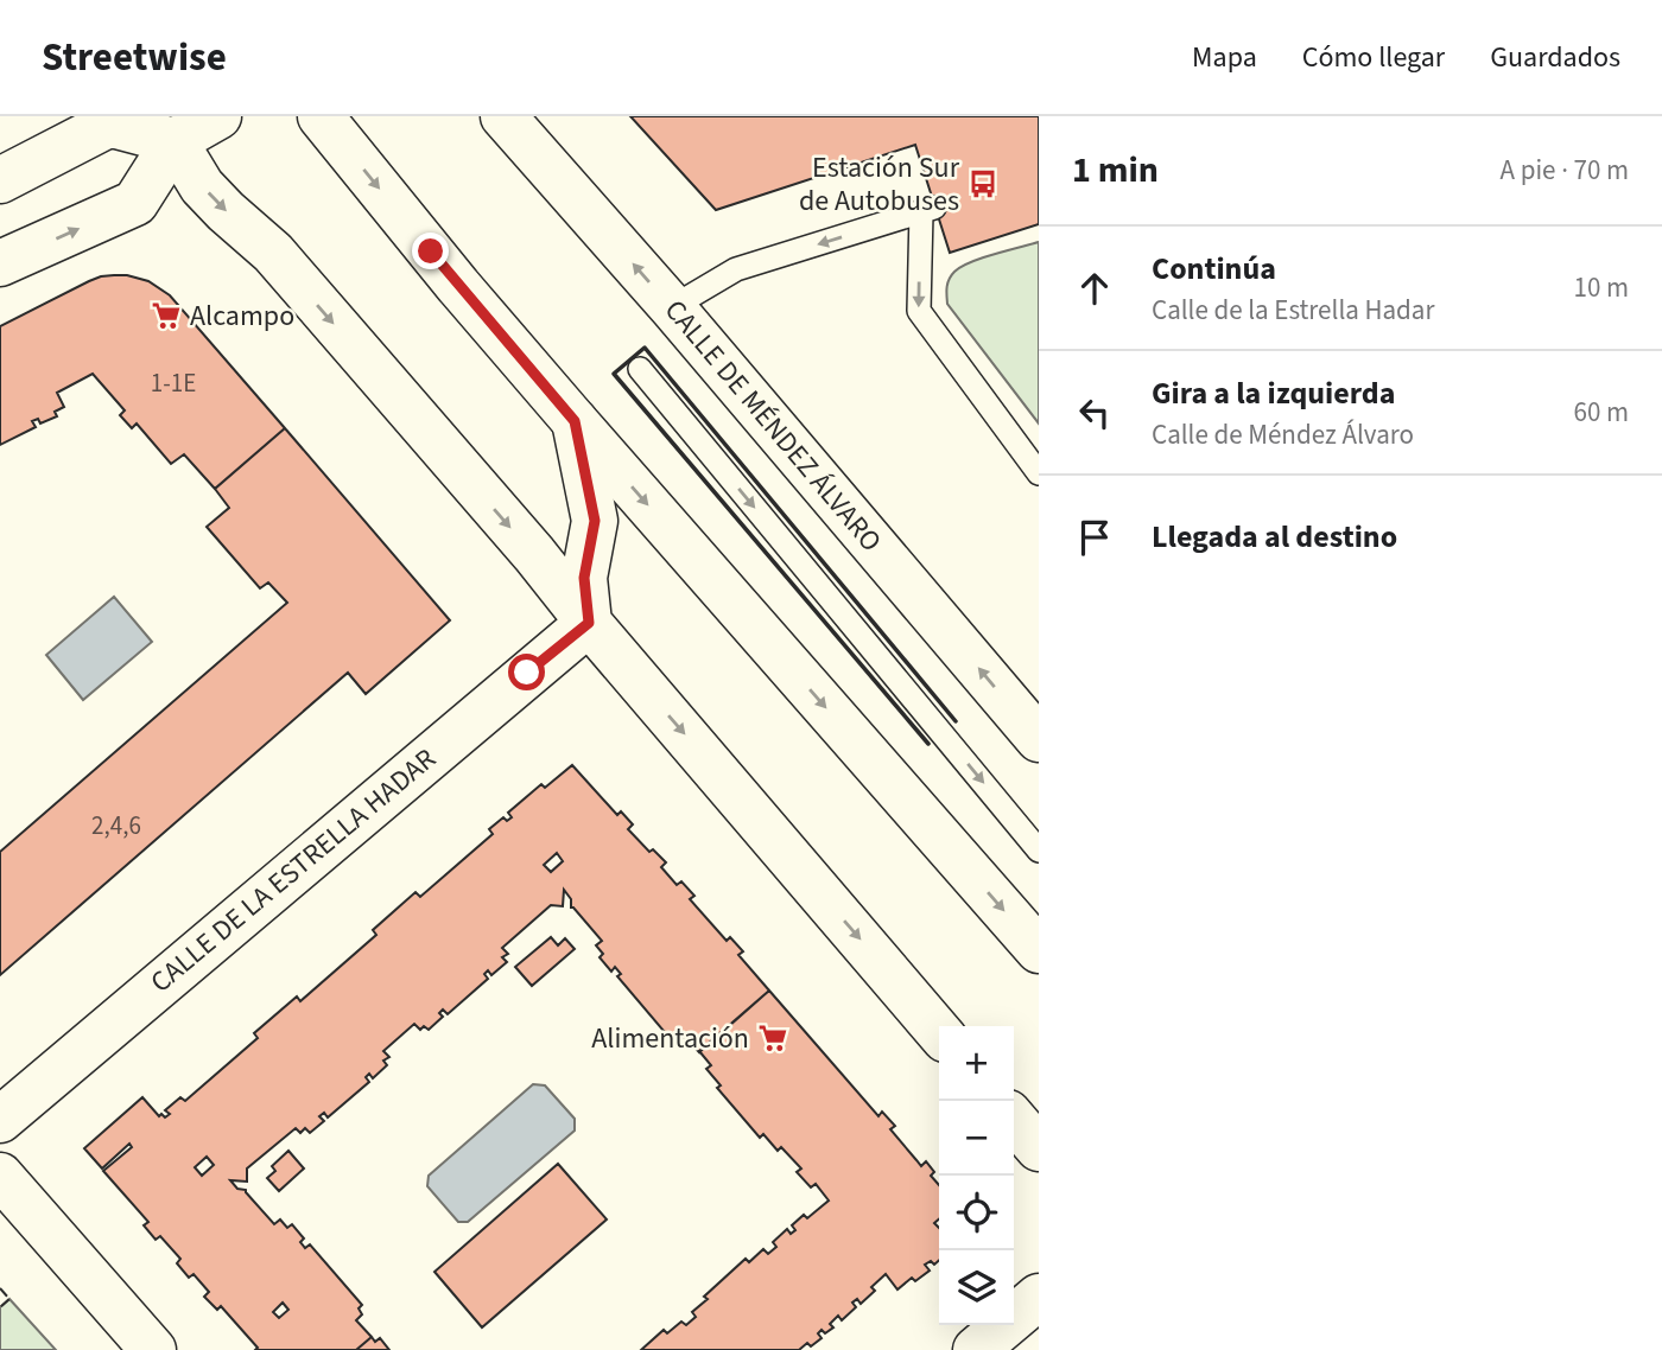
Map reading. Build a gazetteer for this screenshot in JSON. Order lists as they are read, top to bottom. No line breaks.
{"streets":{"street":["CALLE DE MÉNDEZ ÁLVARO","CALLE DE LA ESTRELLA HADAR"]},"places":{"bus stop":["Estación Sur de Autobuses"],"supermarket":["Alcampo","Alimentación"]},"house_numbers":["1-1E","2,4,6"],"page":{"header":"Streetwise","nav":["Mapa","Cómo llegar","Guardados"],"heading":["1 min","A pie · 70 m"],"list":[["Continúa","Calle de la Estrella Hadar","10 m"],["Gira a la izquierda","Calle de Méndez Álvaro","60 m"],"Llegada al destino"],"map_buttons":["+","−"]}}
